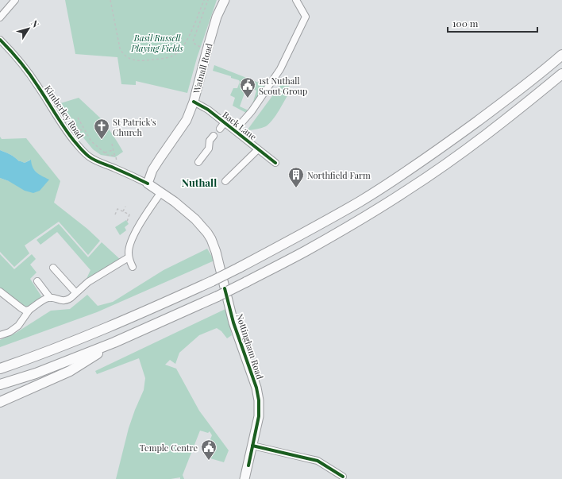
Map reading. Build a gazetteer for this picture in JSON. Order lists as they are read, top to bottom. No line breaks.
{"streets":{"main road":["Watnall Road","Nottingham Road"],"street":["Kimberley Road","Back Lane"]},"crossings":[["Watnall Road","Kimberley Road"],["Watnall Road","Back Lane"],["Watnall Road","Nottingham Road"],["Kimberley Road","Nottingham Road"]],"districts":["Nuthall"],"parks":["Basil Russell Playing Fields"],"places":{"public building":["1st Nuthall Scout Group","Temple Centre"],"church":["St Patrick's Church"],"building":["Northfield Farm"]},"scale_bar":"100 m","north":"top right"}
